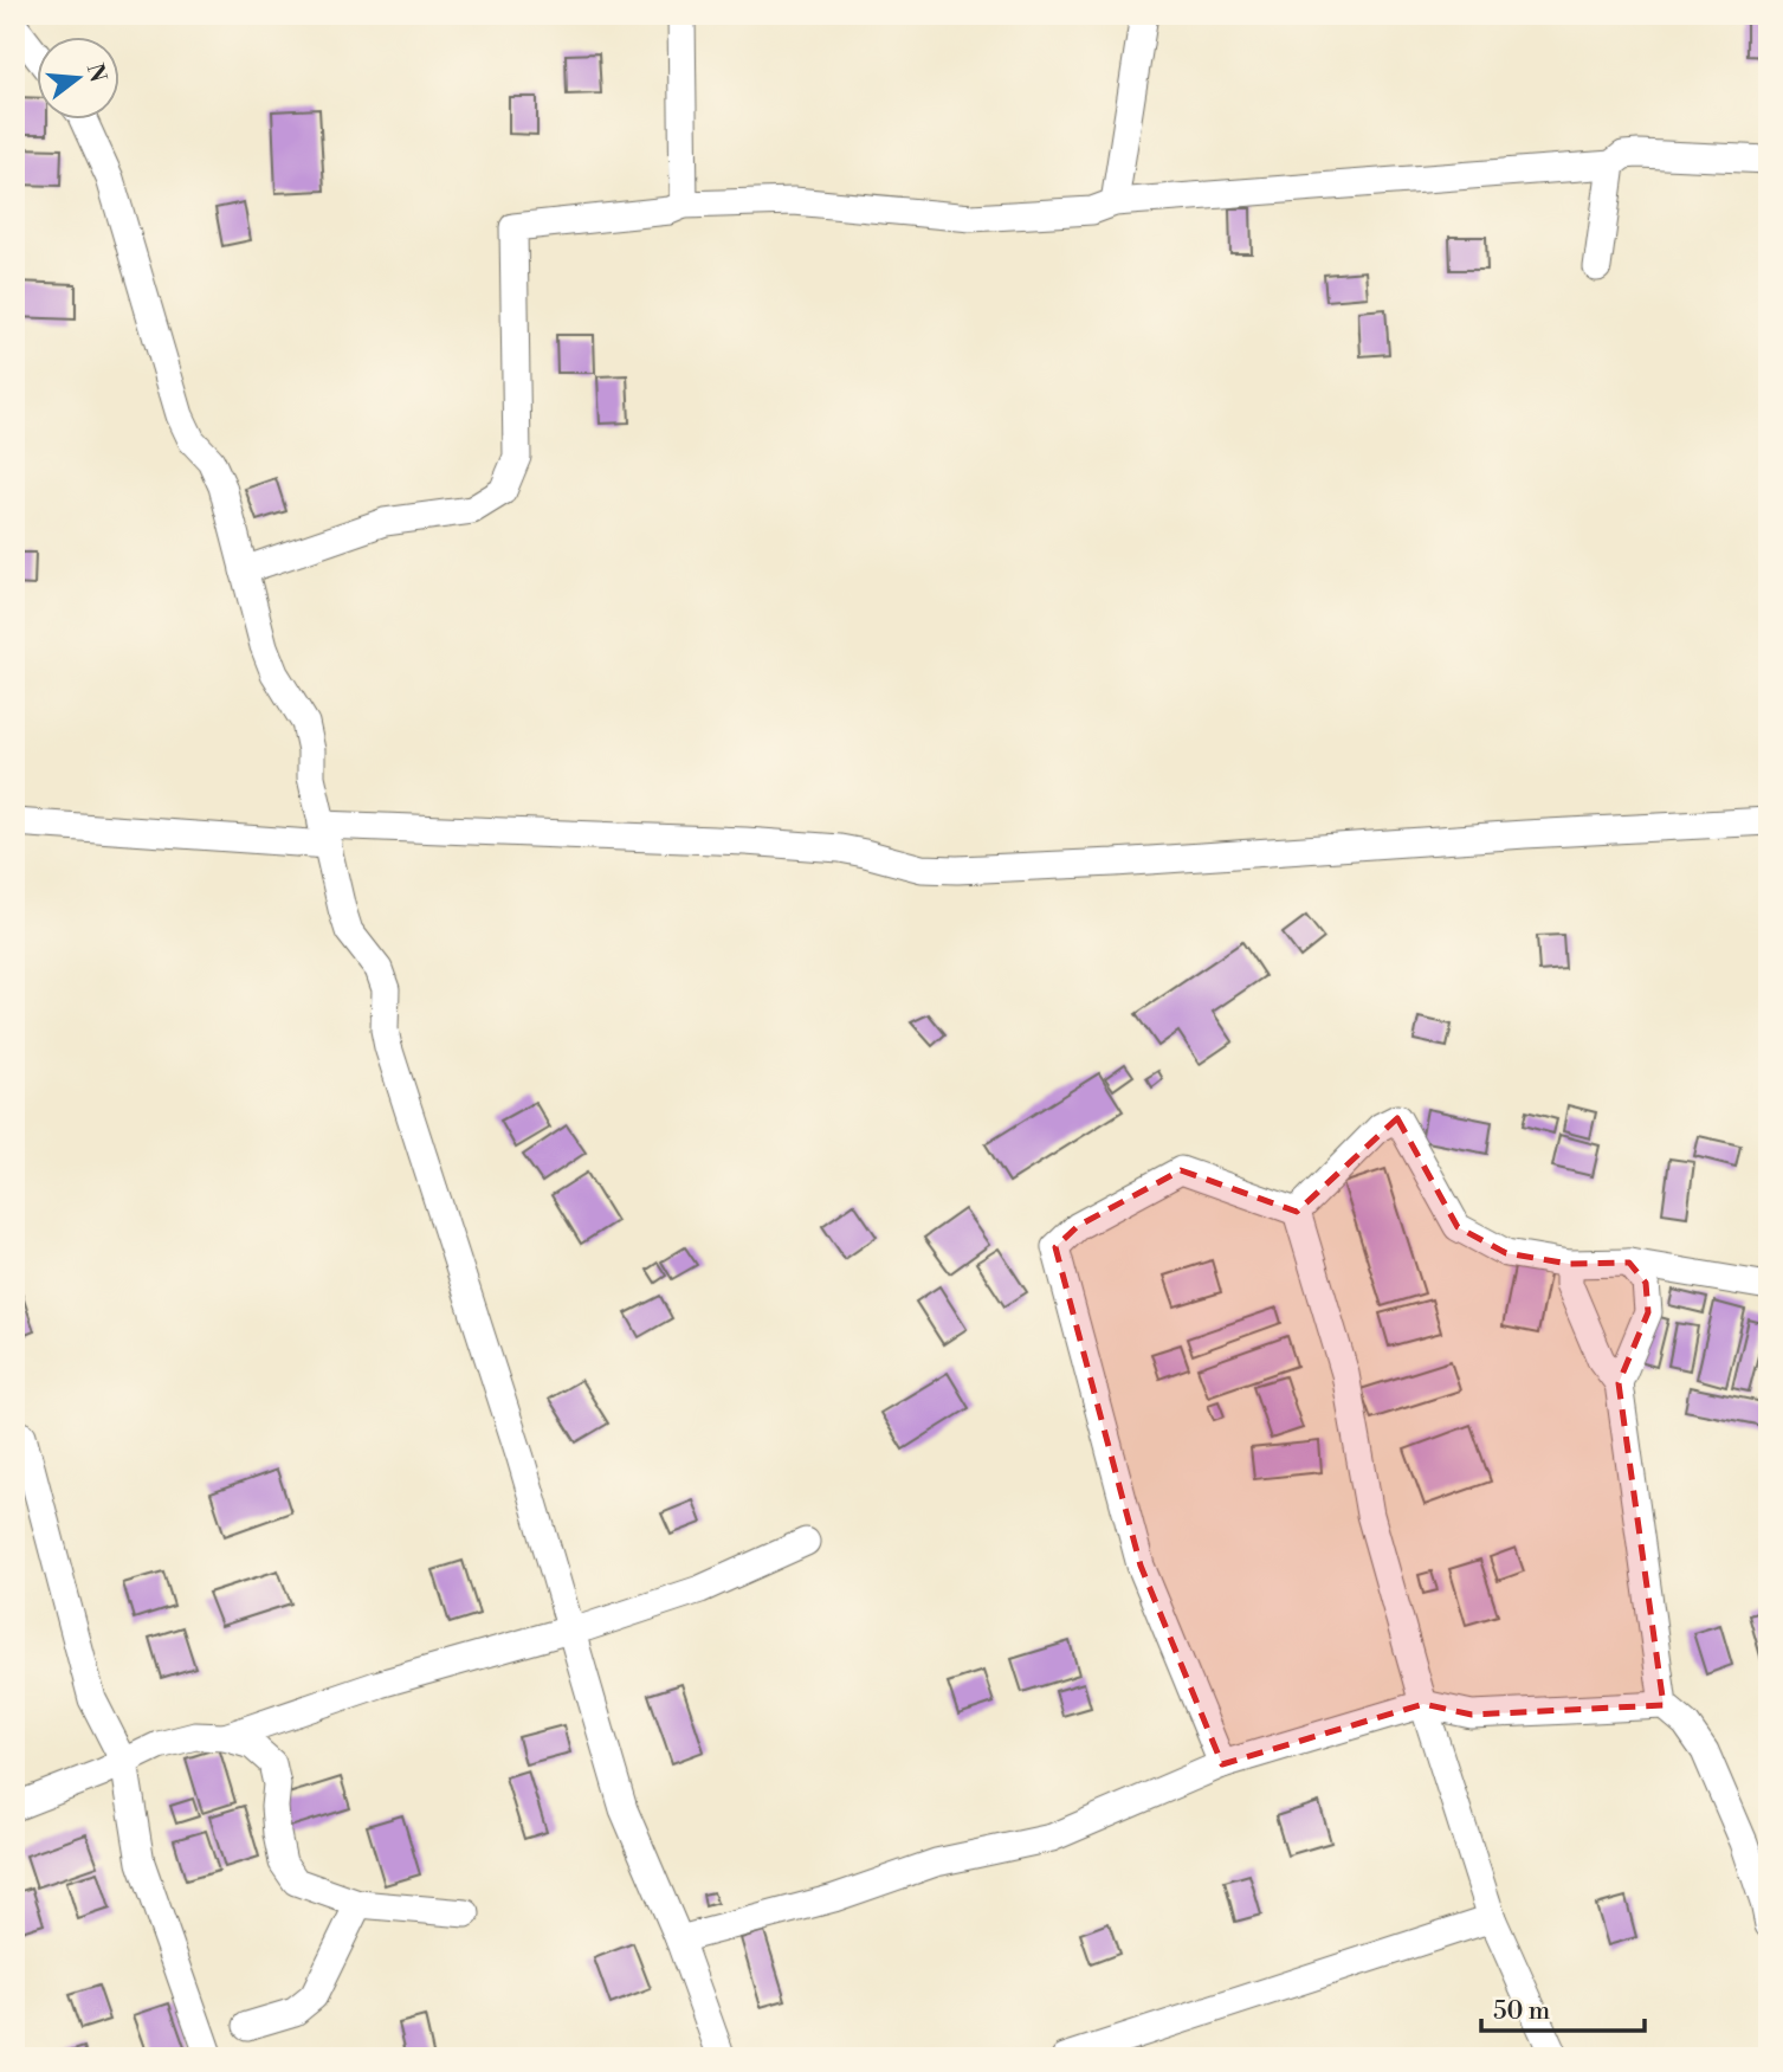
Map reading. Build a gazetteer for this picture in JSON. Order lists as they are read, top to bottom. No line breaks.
{"scale_bar":"50 m","north":"right"}
